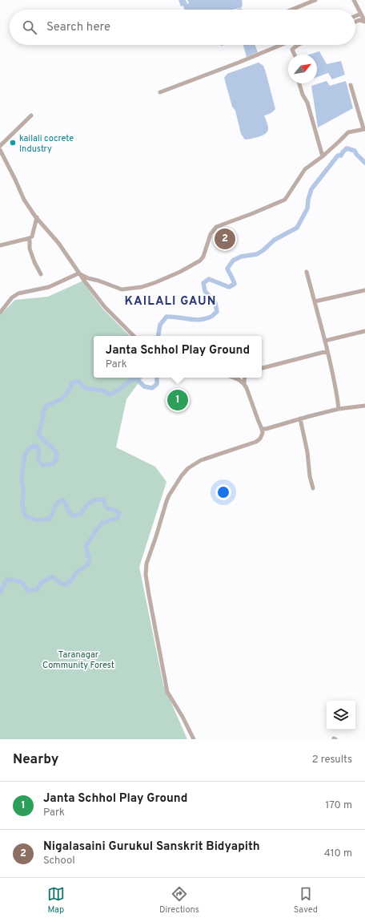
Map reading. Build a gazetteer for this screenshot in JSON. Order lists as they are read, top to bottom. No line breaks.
{"districts":["KAILALI GAUN"],"parks":["Taranagar Community Forest"],"places":["kailali cocrete Industry"],"north":"top right","page":{"search":"Search here","pins":["2","1"],"popup":["Janta Schhol Play Ground","Park"],"heading":["Nearby","2 results"],"list":[{"mark":"1","name":"Janta Schhol Play Ground","note":"Park","value":"170 m"},{"mark":"2","name":"Nigalasaini Gurukul Sanskrit Bidyapith","note":"School","value":"410 m"}],"nav":["Map","Directions","Saved"]}}
